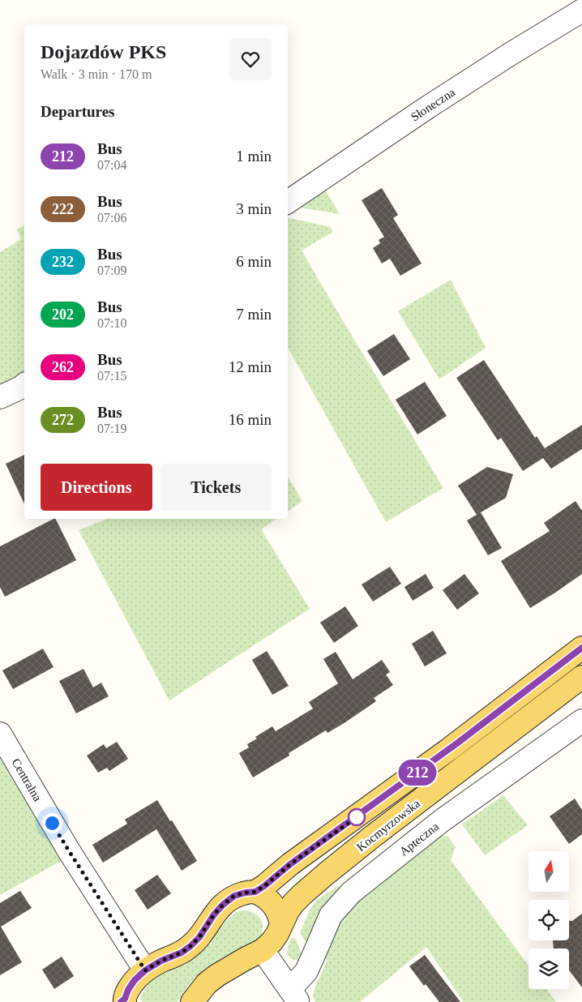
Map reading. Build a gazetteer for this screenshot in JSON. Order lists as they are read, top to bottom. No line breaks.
{"streets":{"main road":["Kocmyrzowska"],"street":["Słoneczna","Centralna","Apteczna"]},"lines":["bus line 212"],"north":"top","page":{"on_map":"212","heading":[["Dojazdów PKS","Walk · 3 min · 170 m"],"Departures"],"list":[{"mark":"212","name":"Bus","note":"07:04","value":"1 min"},{"mark":"222","name":"Bus","note":"07:06","value":"3 min"},{"mark":"232","name":"Bus","note":"07:09","value":"6 min"},{"mark":"202","name":"Bus","note":"07:10","value":"7 min"},{"mark":"262","name":"Bus","note":"07:15","value":"12 min"},{"mark":"272","name":"Bus","note":"07:19","value":"16 min"}],"buttons":["Directions","Tickets"]}}
